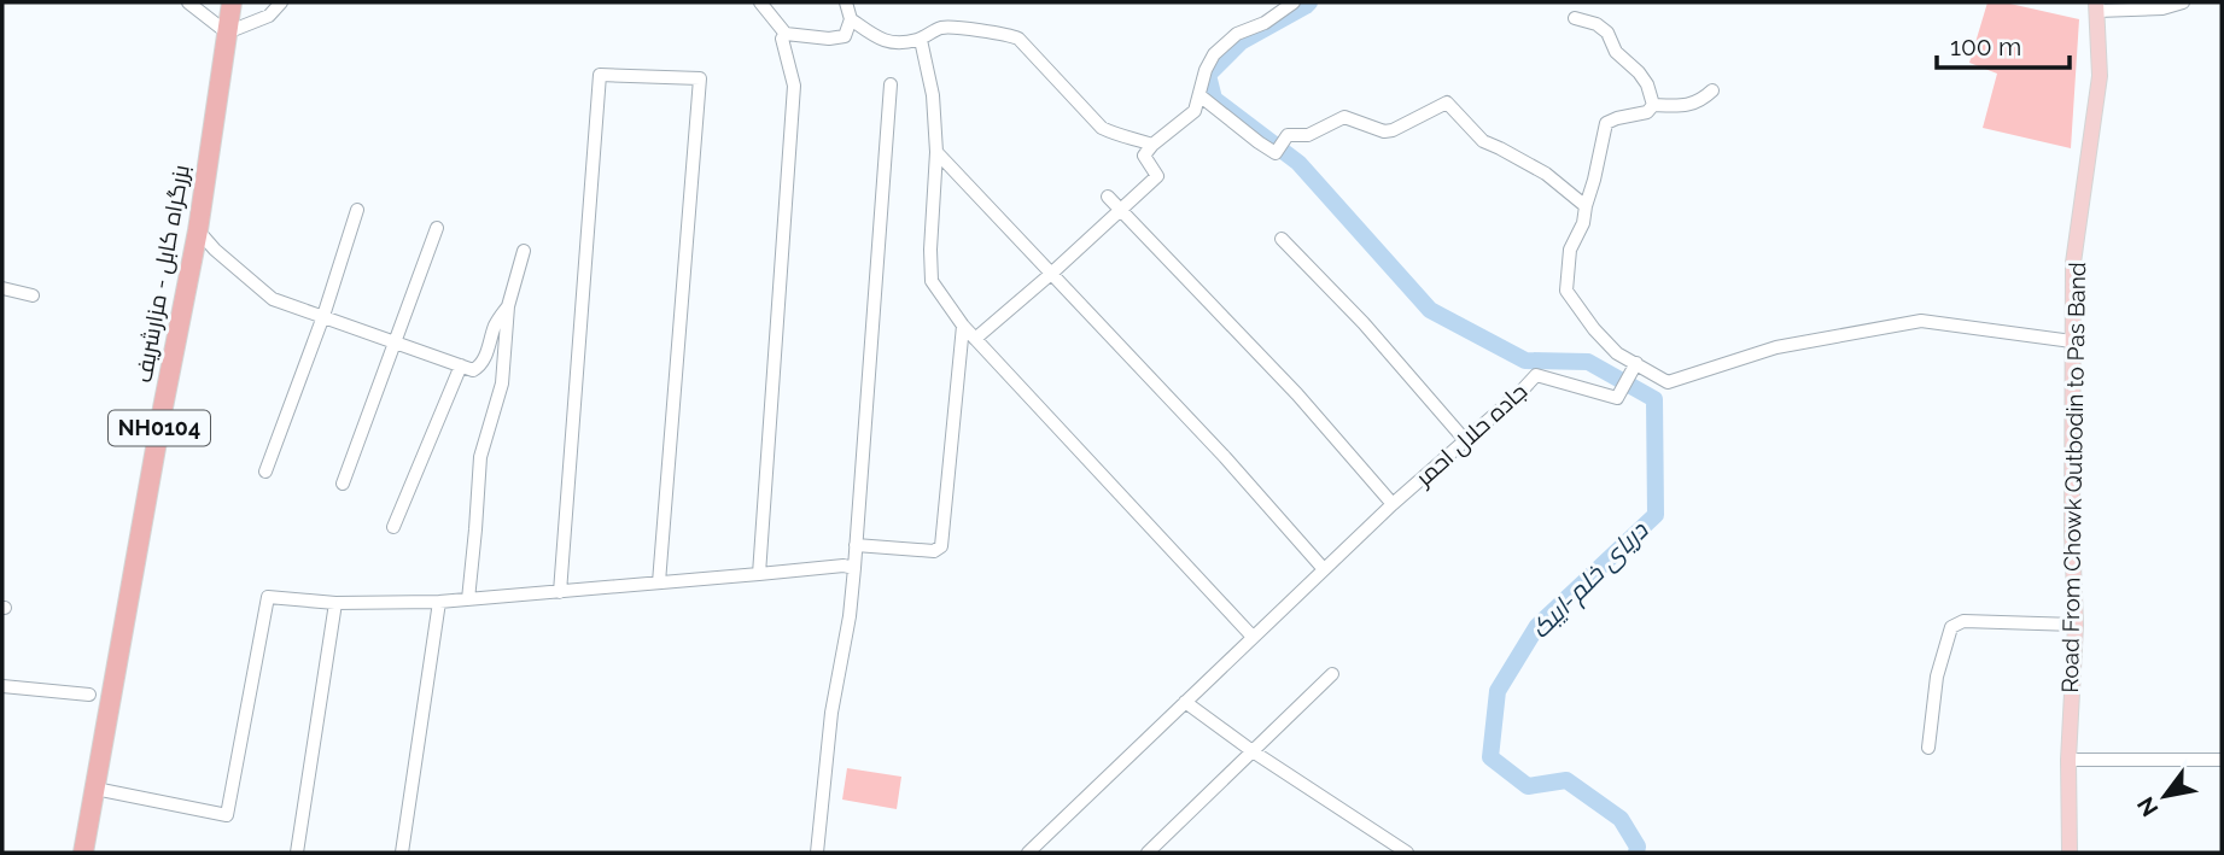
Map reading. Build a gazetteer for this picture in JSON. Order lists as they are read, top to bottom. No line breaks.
{"streets":{"highway":["بزرگراه کابل - مزارشریف","NH0104"],"main road":["Road From Chowk Qutbodin to Pas Band"],"street":["جاده حلال احمر"]},"water":["دریای خلم-ایبک"],"scale_bar":"100 m","north":"bottom left"}
